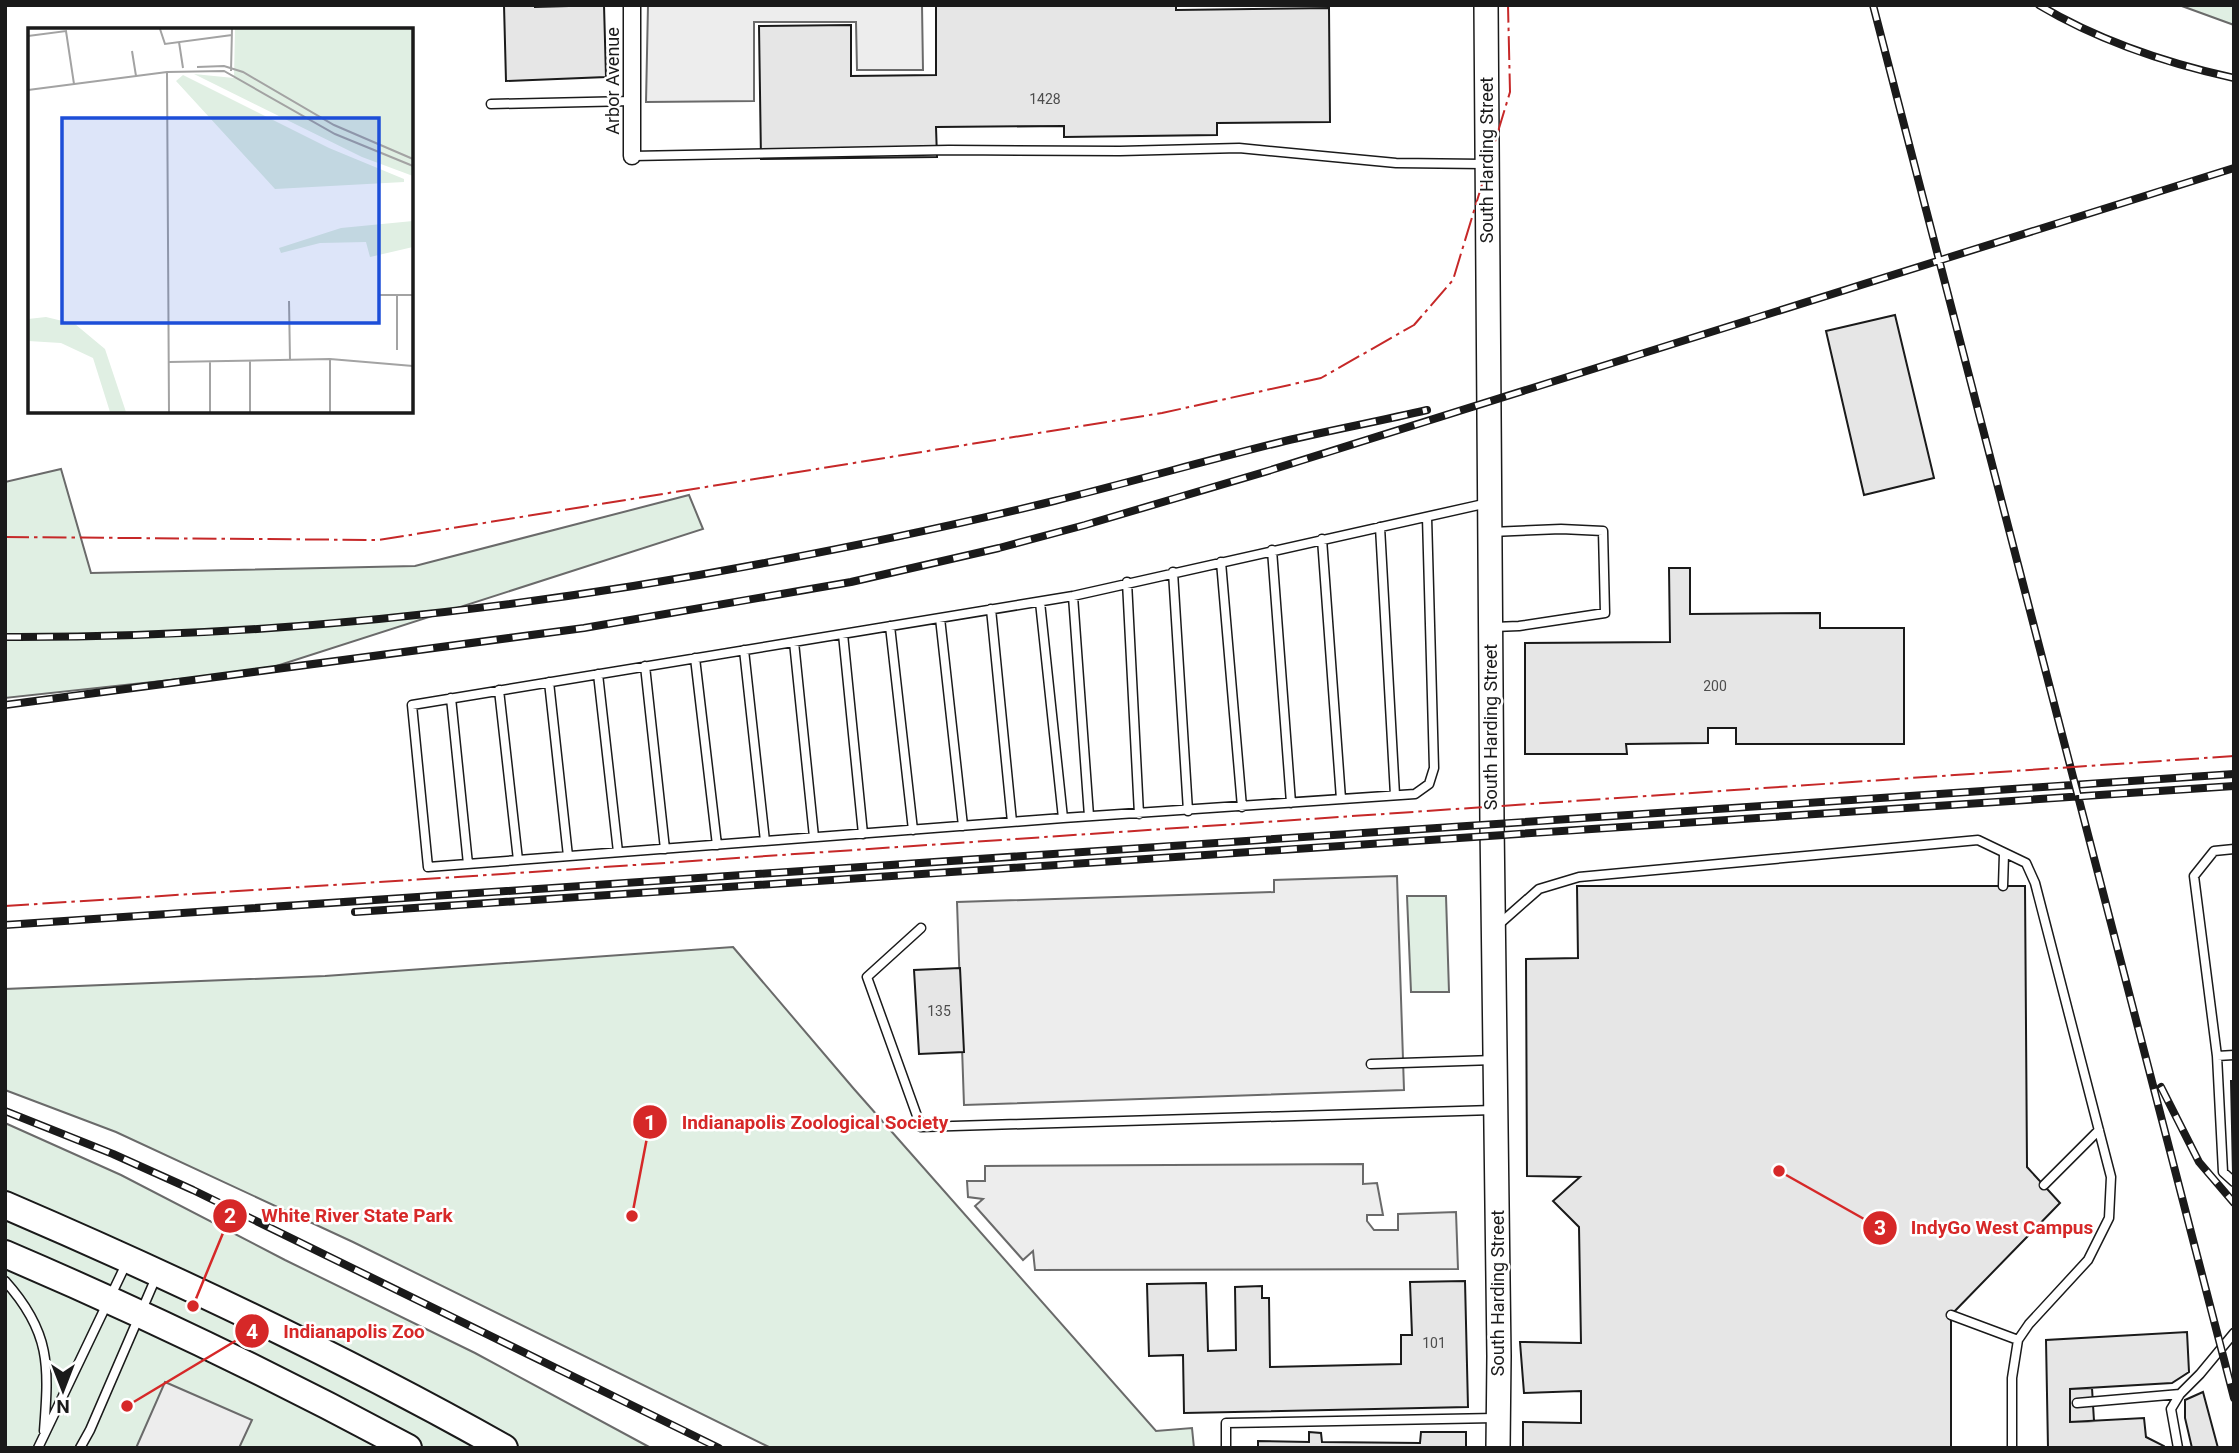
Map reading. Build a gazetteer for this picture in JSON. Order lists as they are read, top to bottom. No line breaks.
{"streets":{"street":["Arbor Avenue","South Harding Street"]},"places":["IndyGo West Campus","Indianapolis Zoological Society","White River State Park","Indianapolis Zoo"],"house_numbers":["1428","200","135","101"],"north":"bottom"}
